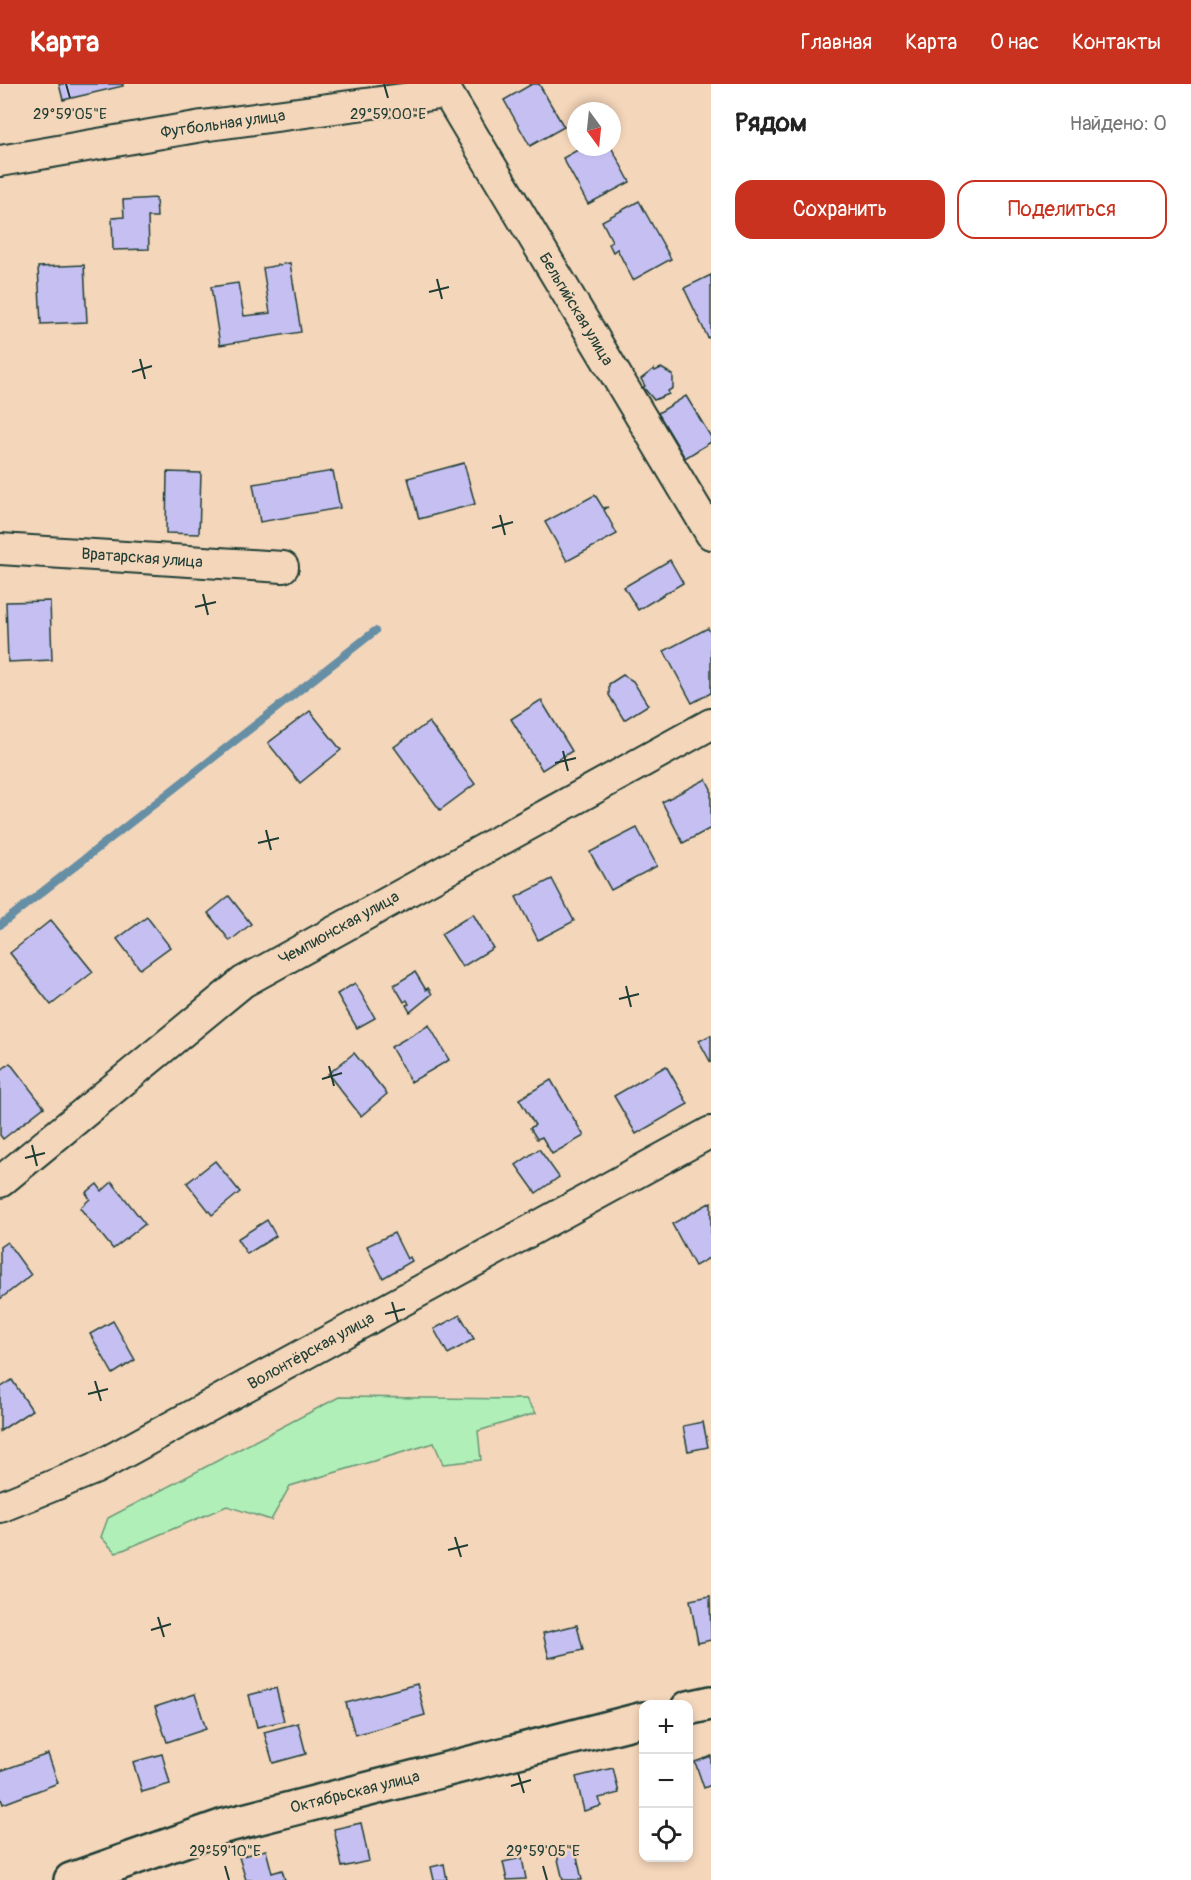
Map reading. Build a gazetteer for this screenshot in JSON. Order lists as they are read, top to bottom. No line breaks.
{"streets":{"main road":["Октябрьская улица"],"street":["Футбольная улица","Бельгийская улица","Вратарская улица","Чемпионская улица","Волонтёрская улица"]},"crossings":[["Футбольная улица","Бельгийская улица"]],"north":"bottom","page":{"header":"Карта","nav":["Главная","Карта","О нас","Контакты"],"heading":["Рядом","Найдено: 0"],"buttons":["Сохранить","Поделиться"],"map_buttons":["+","−"]},"coordinates":["29°59'05\"E","29°59'00\"E","29°59'10\"E"]}
